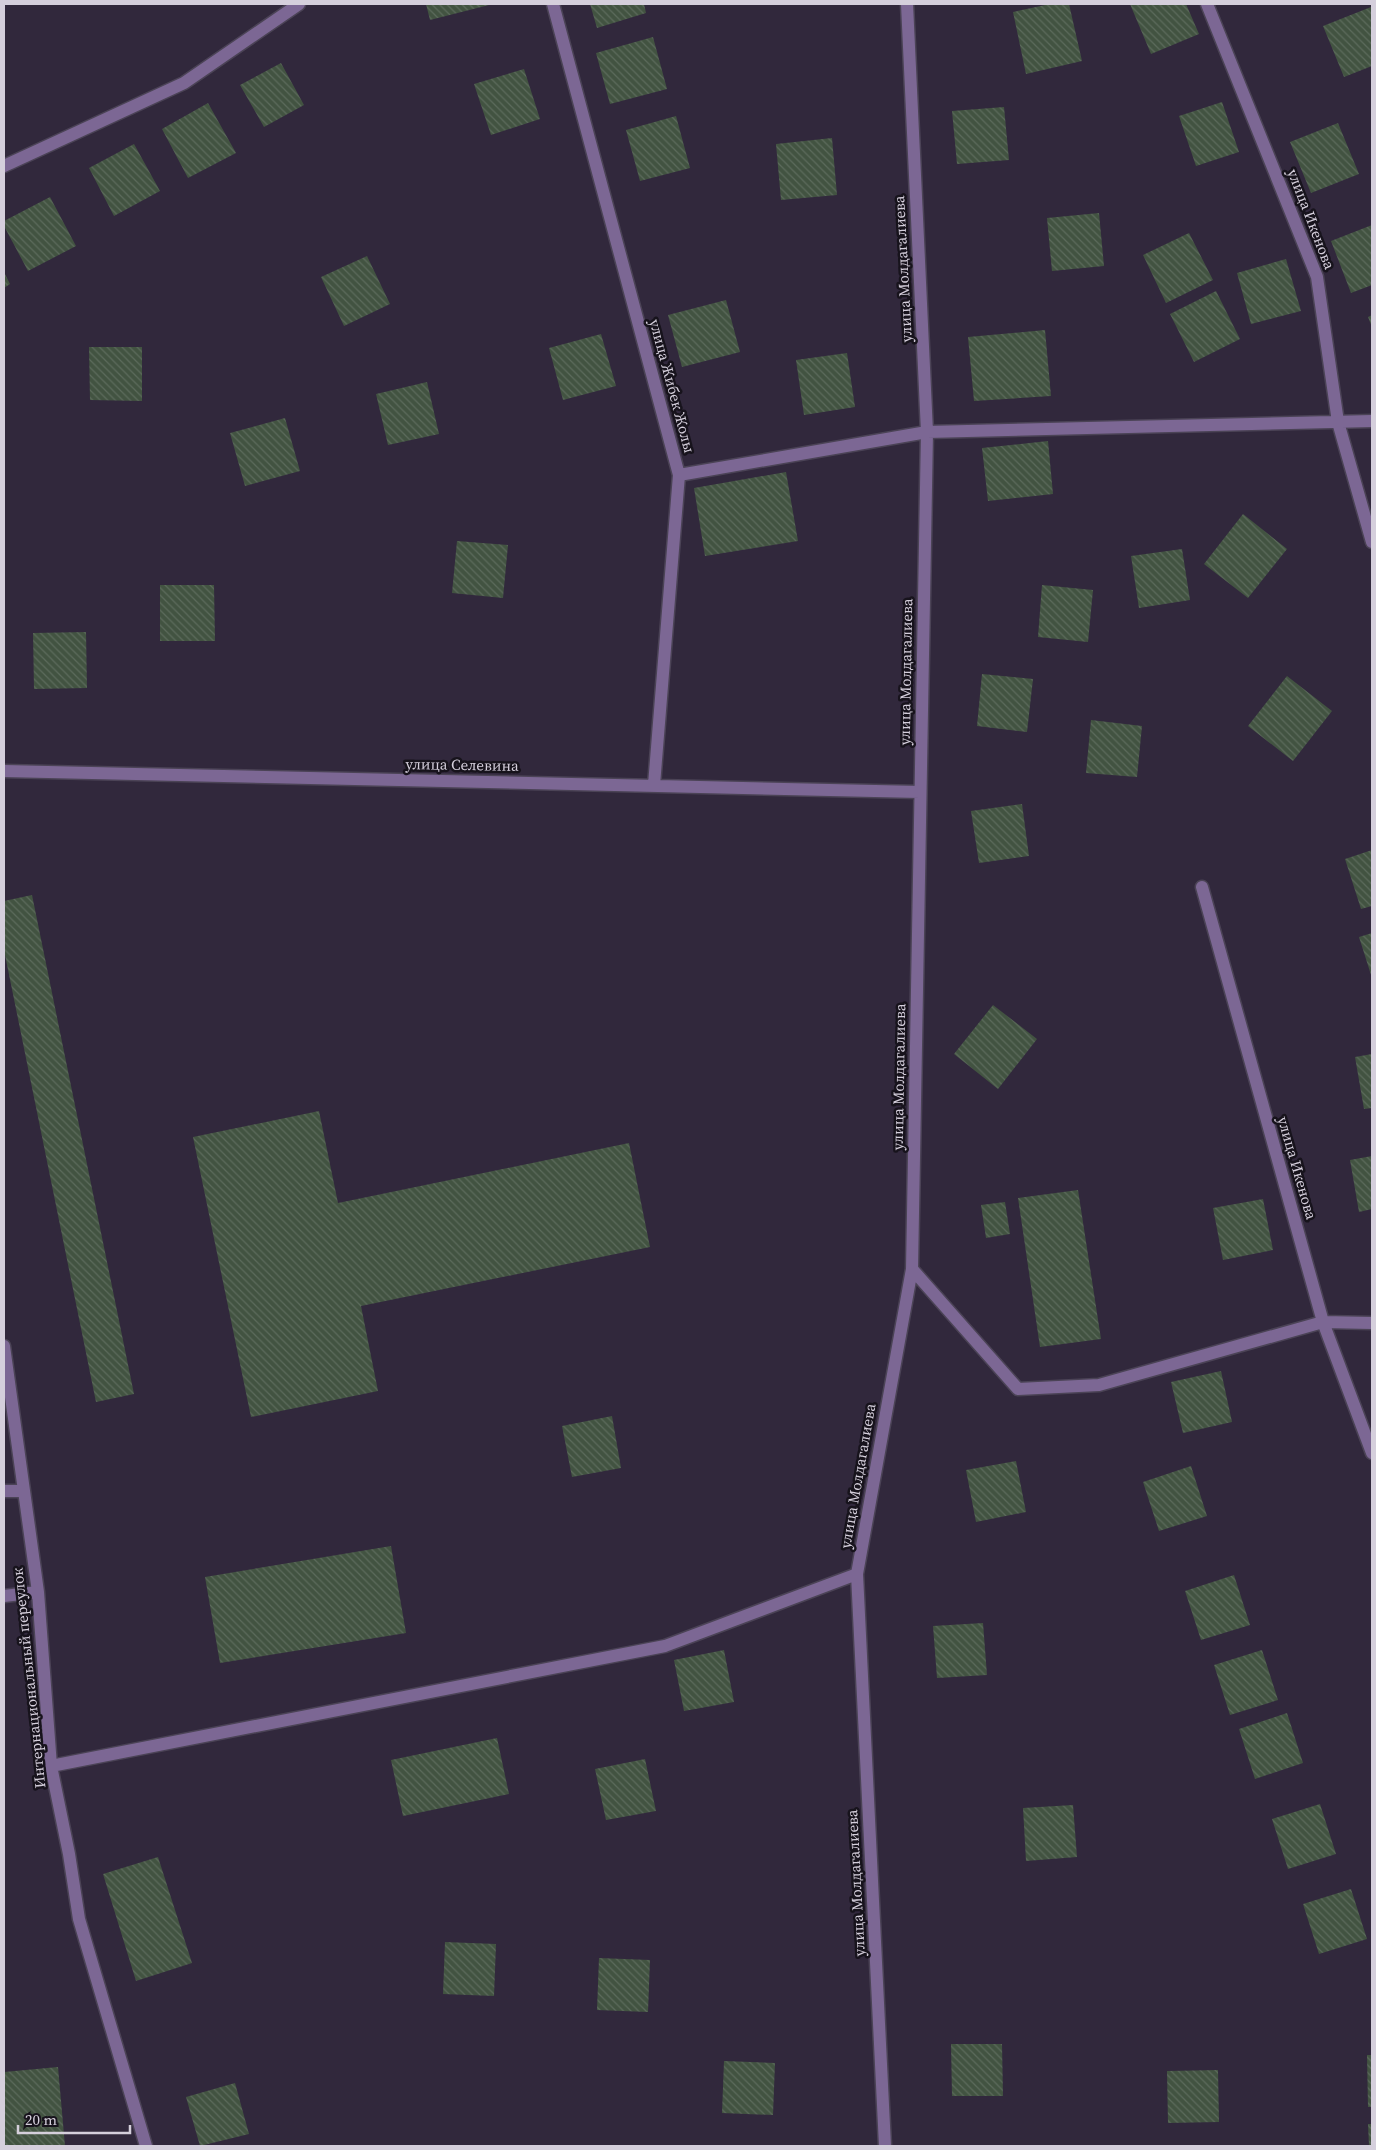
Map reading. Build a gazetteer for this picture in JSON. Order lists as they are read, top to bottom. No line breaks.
{"streets":{"street":["улица Икенова","улица Молдагалиева","улица Жибек Жолы","улица Селевина","Интернациональный переулок"]},"crossings":[["улица Молдагалиева","улица Селевина"],["улица Жибек Жолы","улица Селевина"]],"scale_bar":"20 m"}
